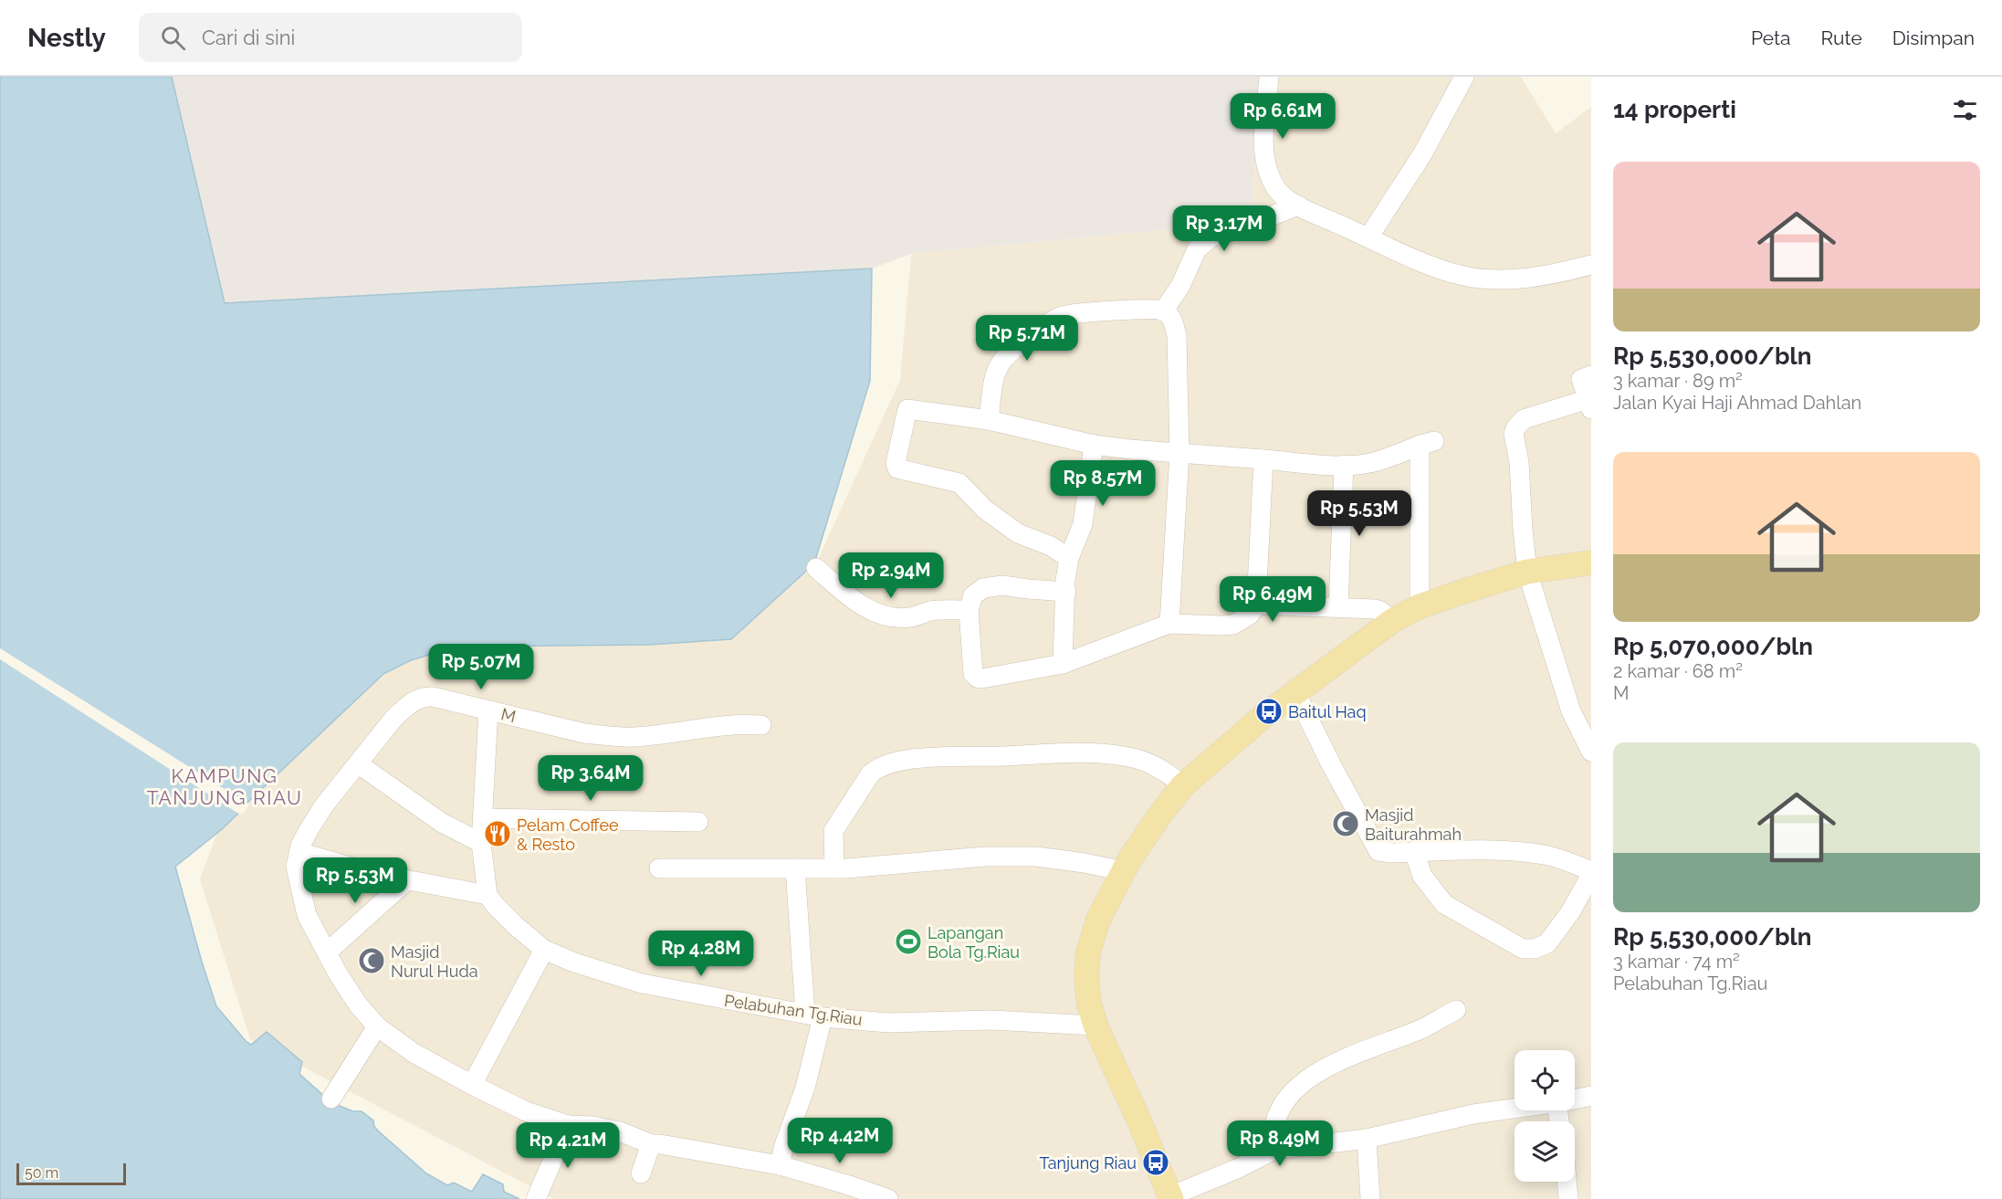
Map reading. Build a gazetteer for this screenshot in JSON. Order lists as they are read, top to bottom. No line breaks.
{"streets":{"street":["M","Pelabuhan Tg.Riau"]},"districts":["KAMPUNG TANJUNG RIAU"],"places":{"bus stop":["Baitul Haq","Tanjung Riau"],"mosque":["Masjid Baiturahmah","Masjid Nurul Huda"],"restaurant":["Pelam Coffee & Resto"],"sports":["Lapangan Bola Tg.Riau"]},"scale_bar":"50 m","page":{"header":"Nestly","search":"Cari di sini","nav":["Peta","Rute","Disimpan"],"heading":"14 properti","price":["Rp 6.61M","Rp 3.17M","Rp 5.71M","Rp 8.57M","Rp 5.53M","Rp 2.94M","Rp 6.49M","Rp 5.07M","Rp 3.64M","Rp 5.53M","Rp 4.28M","Rp 4.42M","Rp 8.49M","Rp 4.21M"],"list":[{"name":"Rp 5,530,000/bln","note":"3 kamar · 89 m² · Jalan Kyai Haji Ahmad Dahlan"},{"name":"Rp 5,070,000/bln","note":"2 kamar · 68 m² · M"},{"name":"Rp 5,530,000/bln","note":"3 kamar · 74 m² · Pelabuhan Tg.Riau"}],"scale":"50 m"}}
